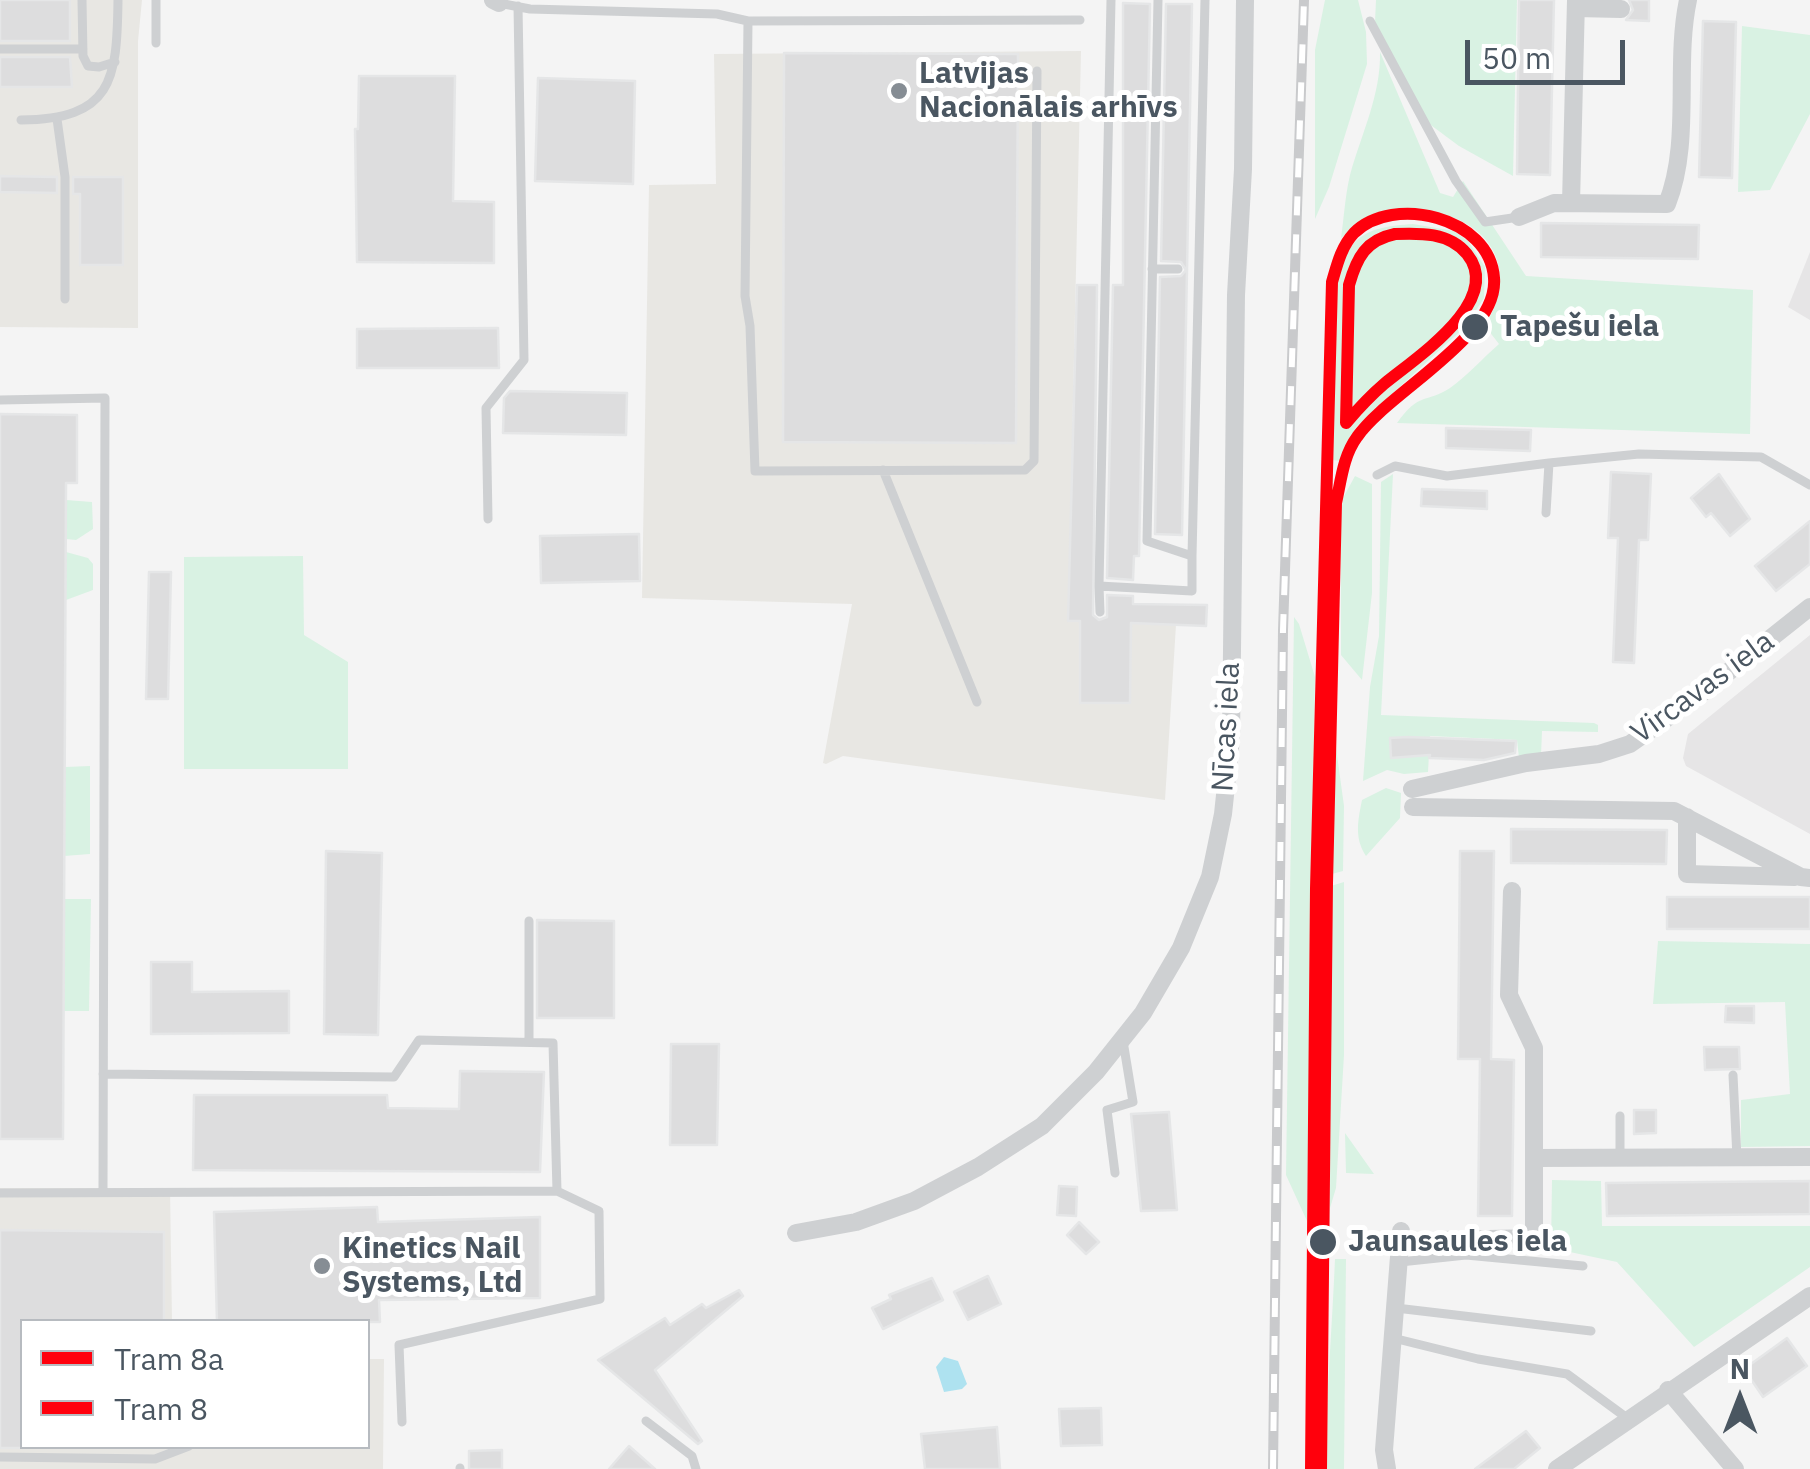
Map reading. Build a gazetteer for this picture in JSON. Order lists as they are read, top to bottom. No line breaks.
{"streets":{"street":["Vircavas iela","Nīcas iela"]},"places":["Latvijas Nacionālais arhīvs","Tapešu iela","Jaunsaules iela","Kinetics Nail Systems, Ltd"],"lines":["tram line 8a","tram line 8"],"legend":["Tram 8a","Tram 8"],"scale_bar":"50 m","north":"top"}
